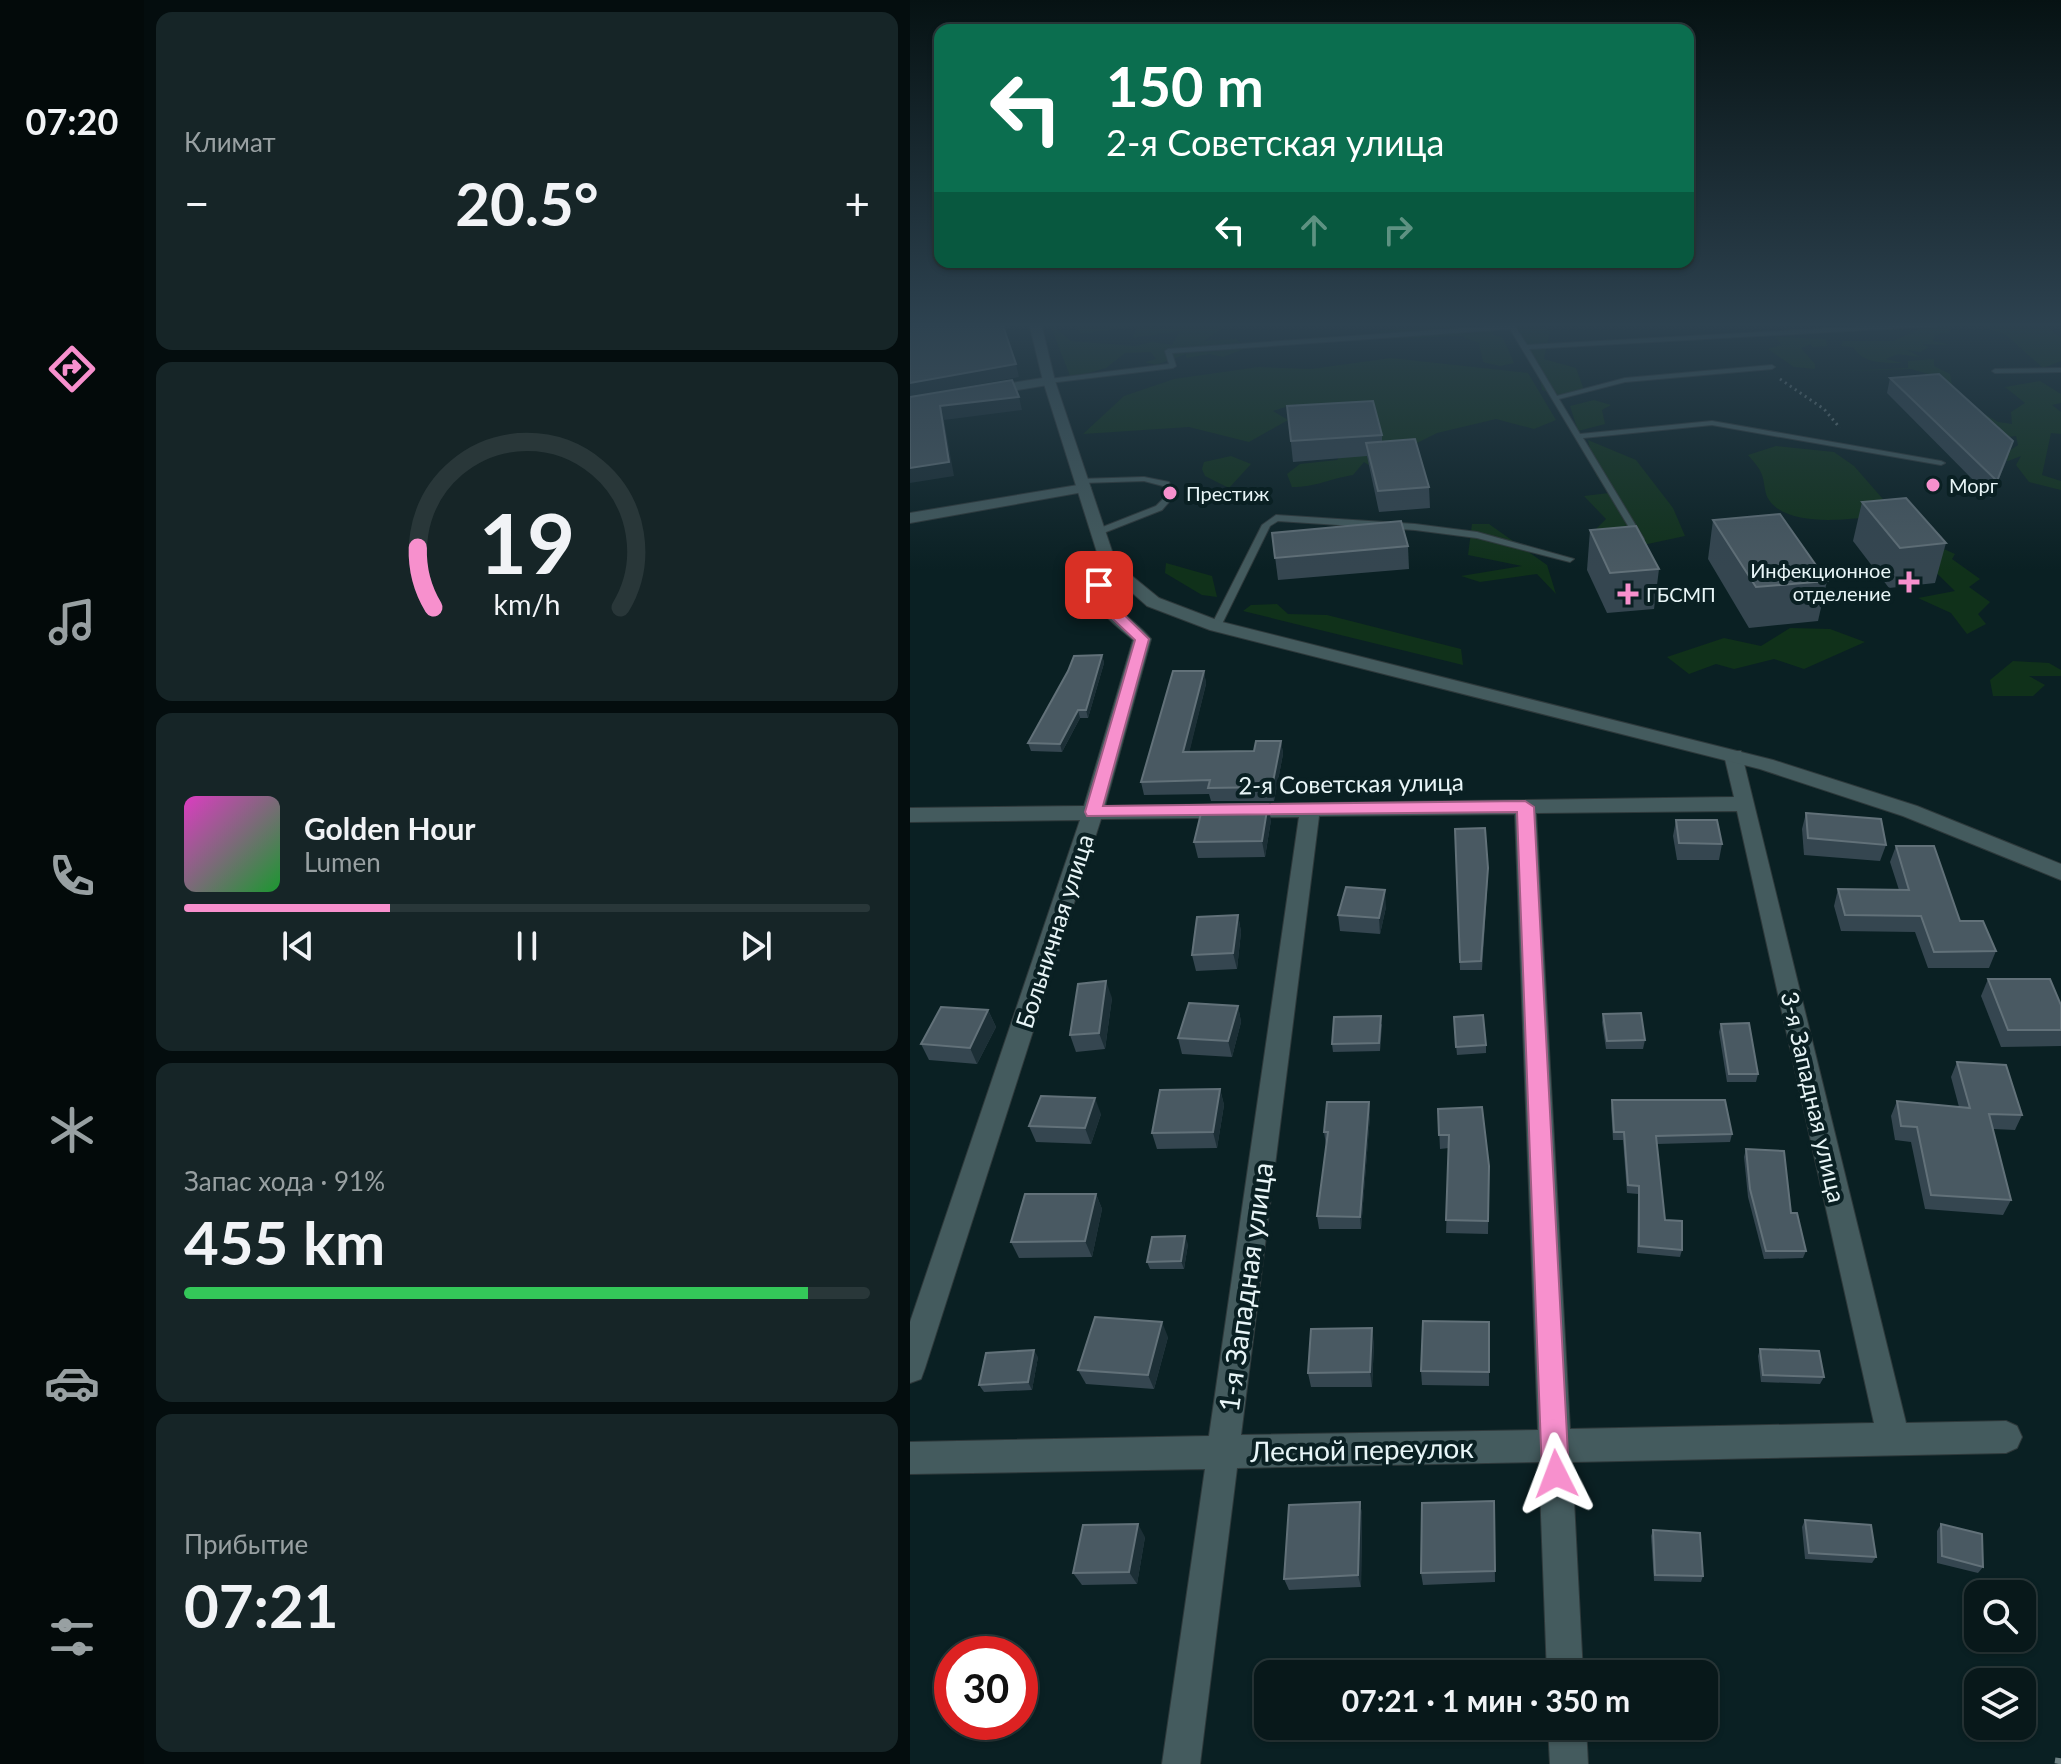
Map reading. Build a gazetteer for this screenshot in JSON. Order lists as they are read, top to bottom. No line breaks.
{"streets":{"street":["2-я Советская улица","Больничная улица","3-я Западная улица","1-я Западная улица","Лесной переулок"]},"crossings":[["2-я Советская улица","Больничная улица"],["2-я Советская улица","3-я Западная улица"],["2-я Советская улица","1-я Западная улица"],["3-я Западная улица","Лесной переулок"],["1-я Западная улица","Лесной переулок"]],"places":{"other":["Морг","Престиж"],"health":["Инфекционное отделение","ГБСМП"]},"page":{"tabs":"07:20","tile":["Климат",["Запас хода · 91%","455 km"],["Прибытие","07:21"]],"turn":["150 m","2-я Советская улица"],"heat":["−","20.5°","+"],"song":["Golden Hour","Lumen"],"limit":"30","trip":"07:21 · 1 мин · 350 m","gauge":["19","km/h"]}}
